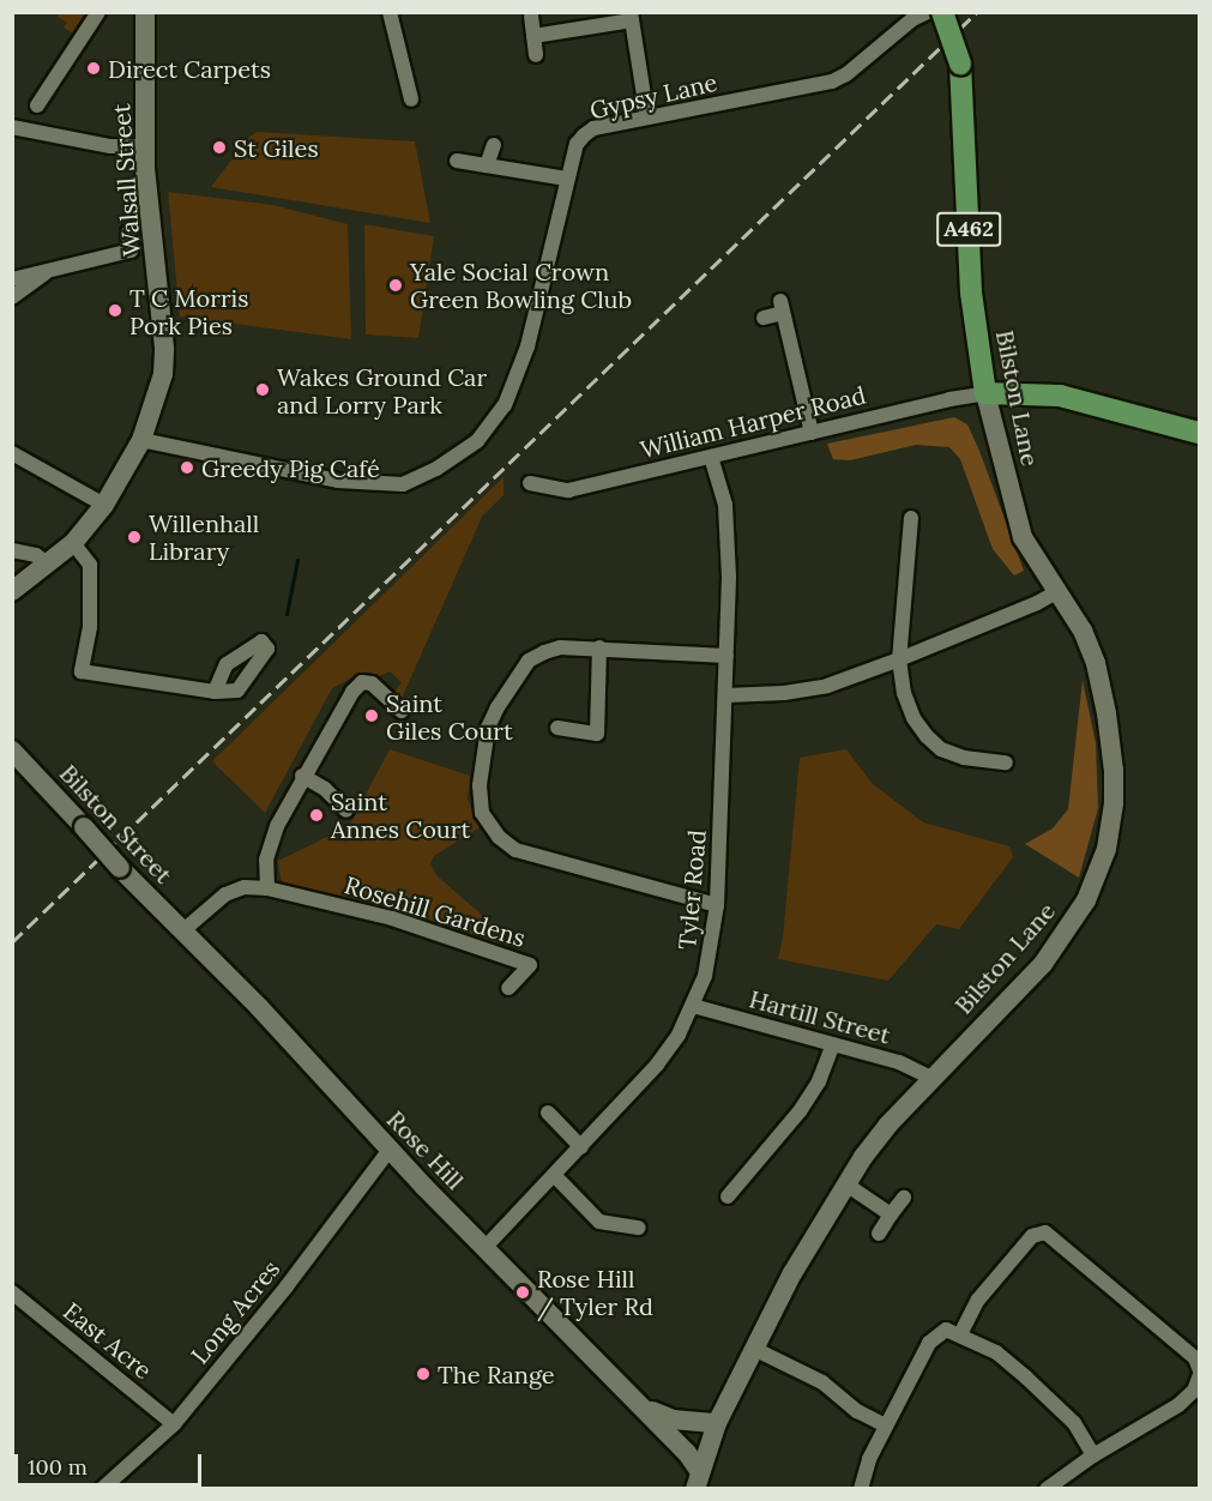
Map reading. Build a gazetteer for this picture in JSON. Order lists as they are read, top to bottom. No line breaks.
{"streets":{"main road":["Walsall Street","A462","Bilston Lane","Bilston Street","Rose Hill"],"street":["Gypsy Lane","William Harper Road","Tyler Road","Rosehill Gardens","Hartill Street","Long Acres","East Acre"]},"crossings":[["Gypsy Lane","Walsall Street"],["Bilston Lane","William Harper Road"],["Bilston Lane","Hartill Street"],["Bilston Lane","Rose Hill"],["William Harper Road","Tyler Road"],["Bilston Street","Rosehill Gardens"],["Bilston Street","Rose Hill"],["Tyler Road","Hartill Street"],["Tyler Road","Rose Hill"],["Rosehill Gardens","Rose Hill"],["Rose Hill","Long Acres"],["Long Acres","East Acre"]],"places":["Direct Carpets","St Giles","Yale Social Crown Green Bowling Club","T C Morris Pork Pies","Wakes Ground Car and Lorry Park","Greedy Pig Café","Willenhall Library","Saint Giles Court","Saint Annes Court","Rose Hill / Tyler Rd","The Range"],"scale_bar":"100 m"}
